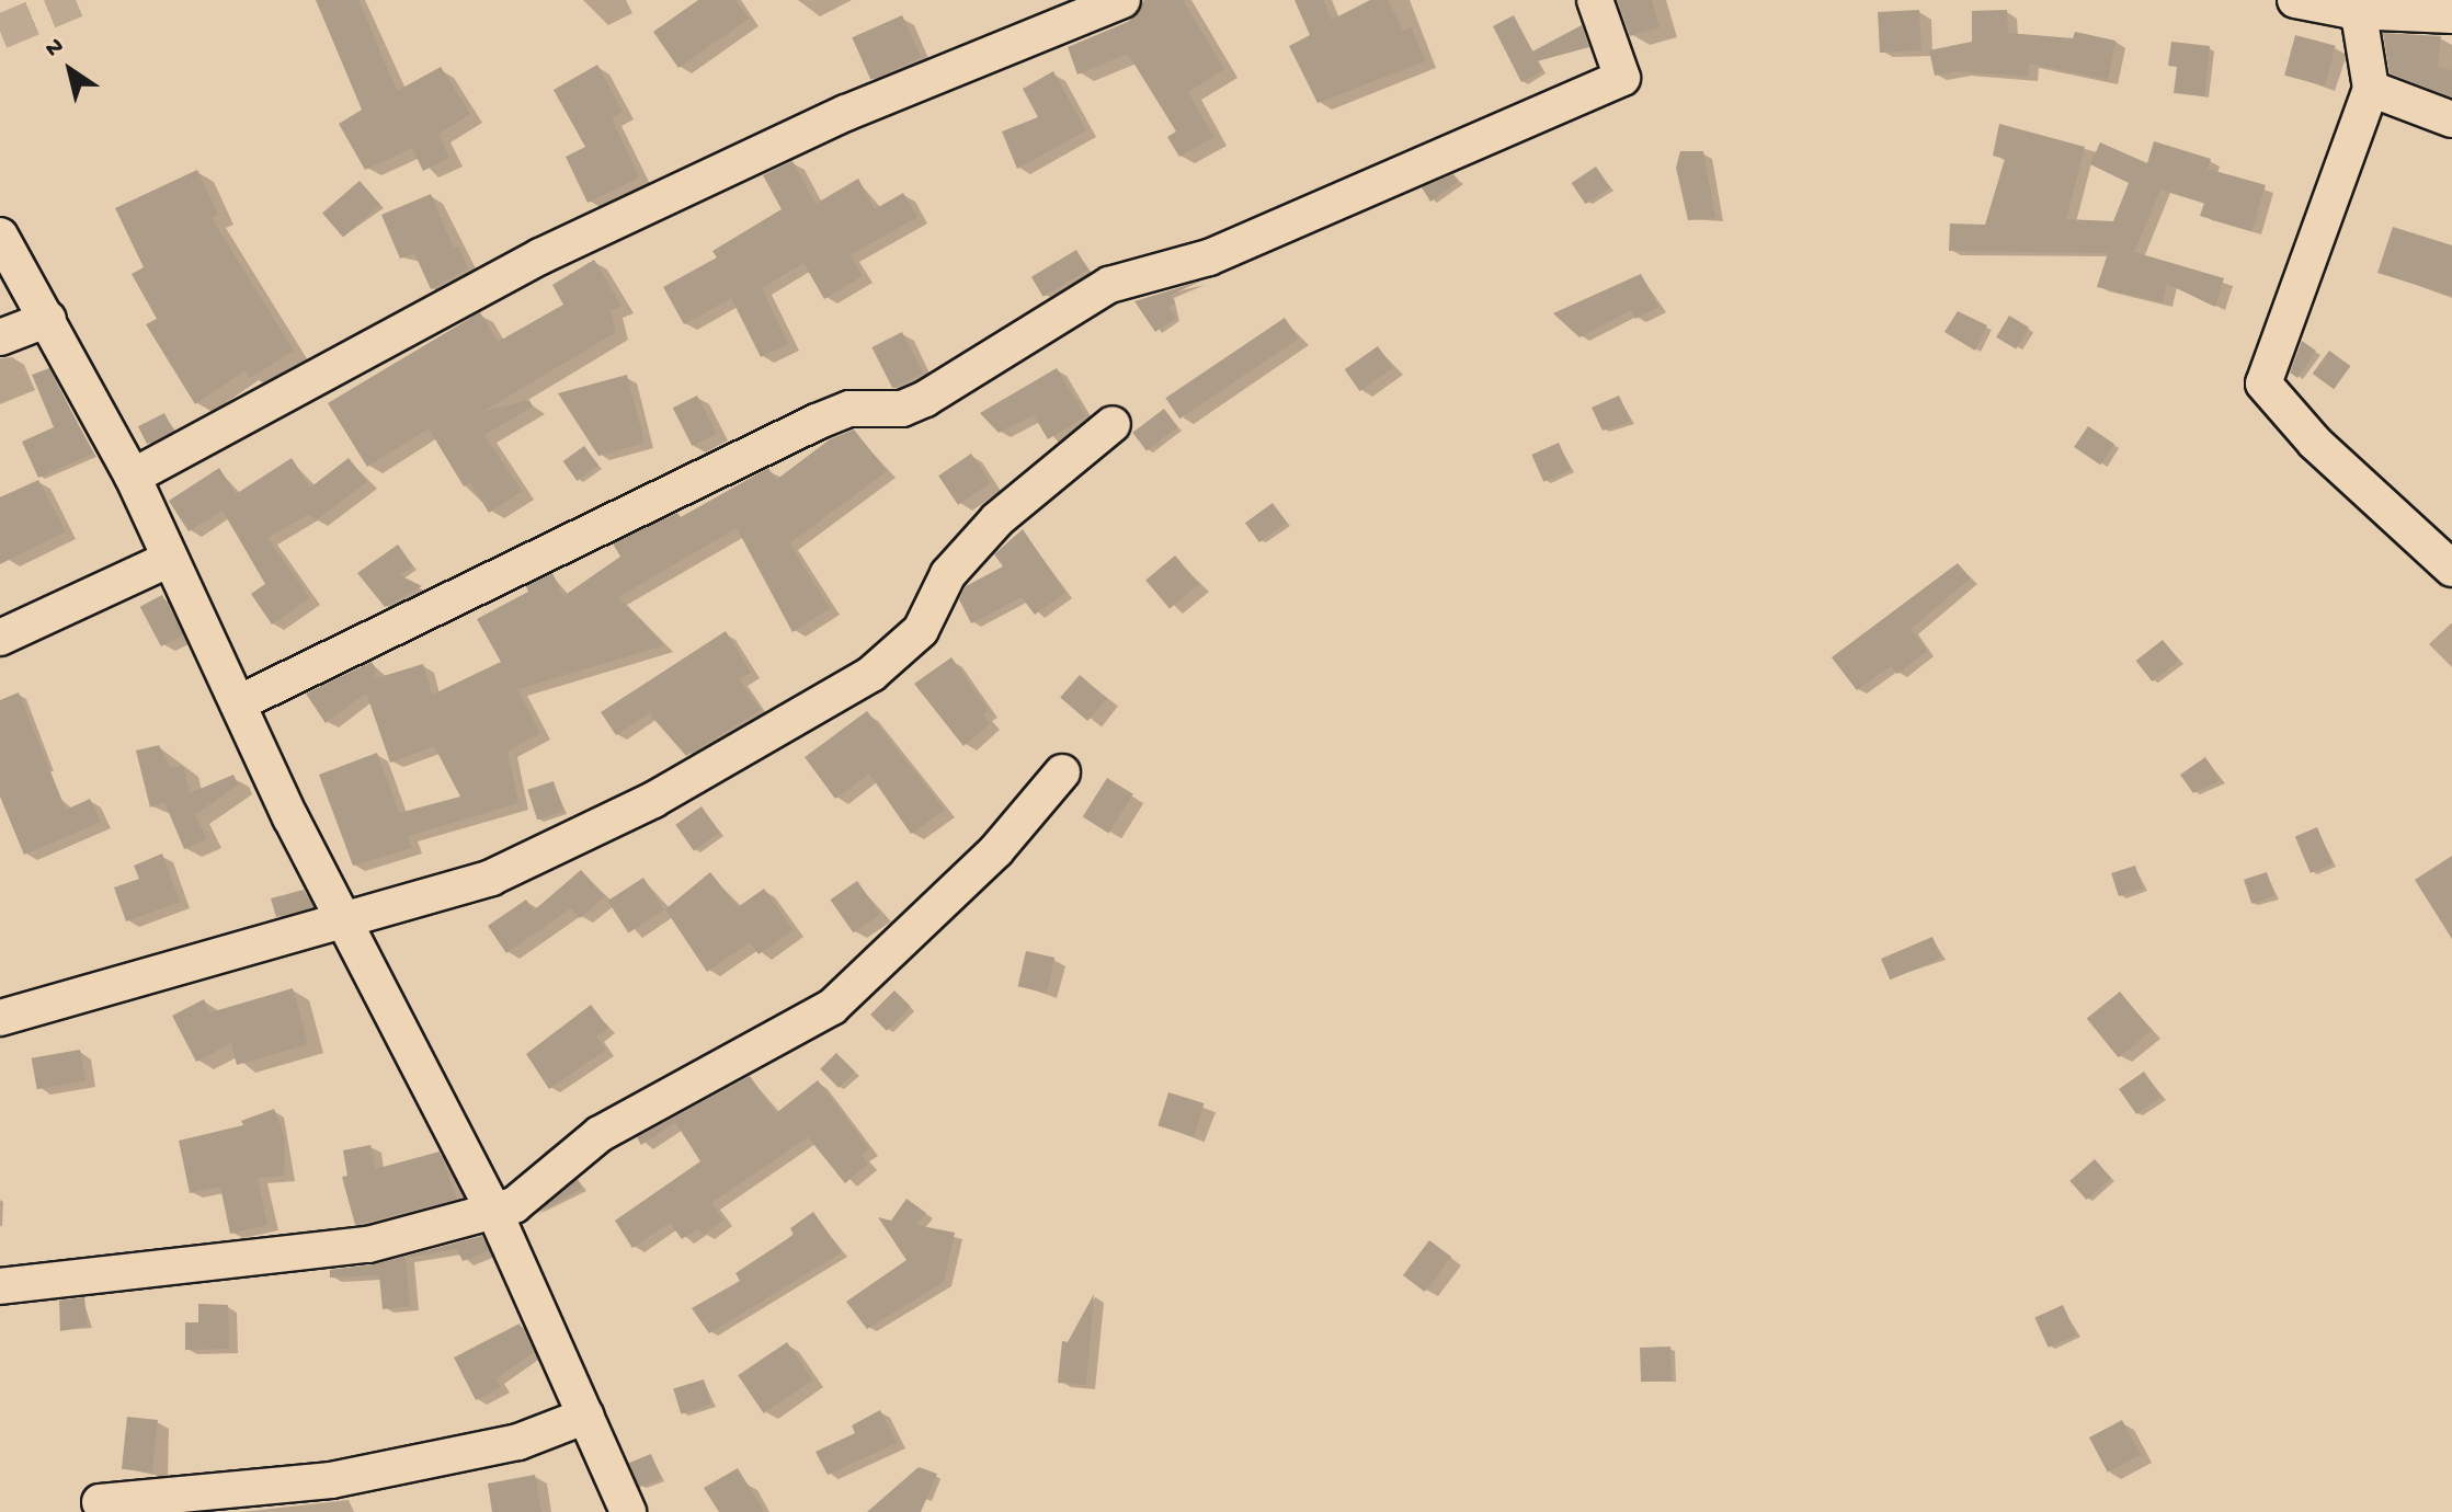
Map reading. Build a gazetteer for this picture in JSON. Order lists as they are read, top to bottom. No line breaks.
{"north":"top left"}
